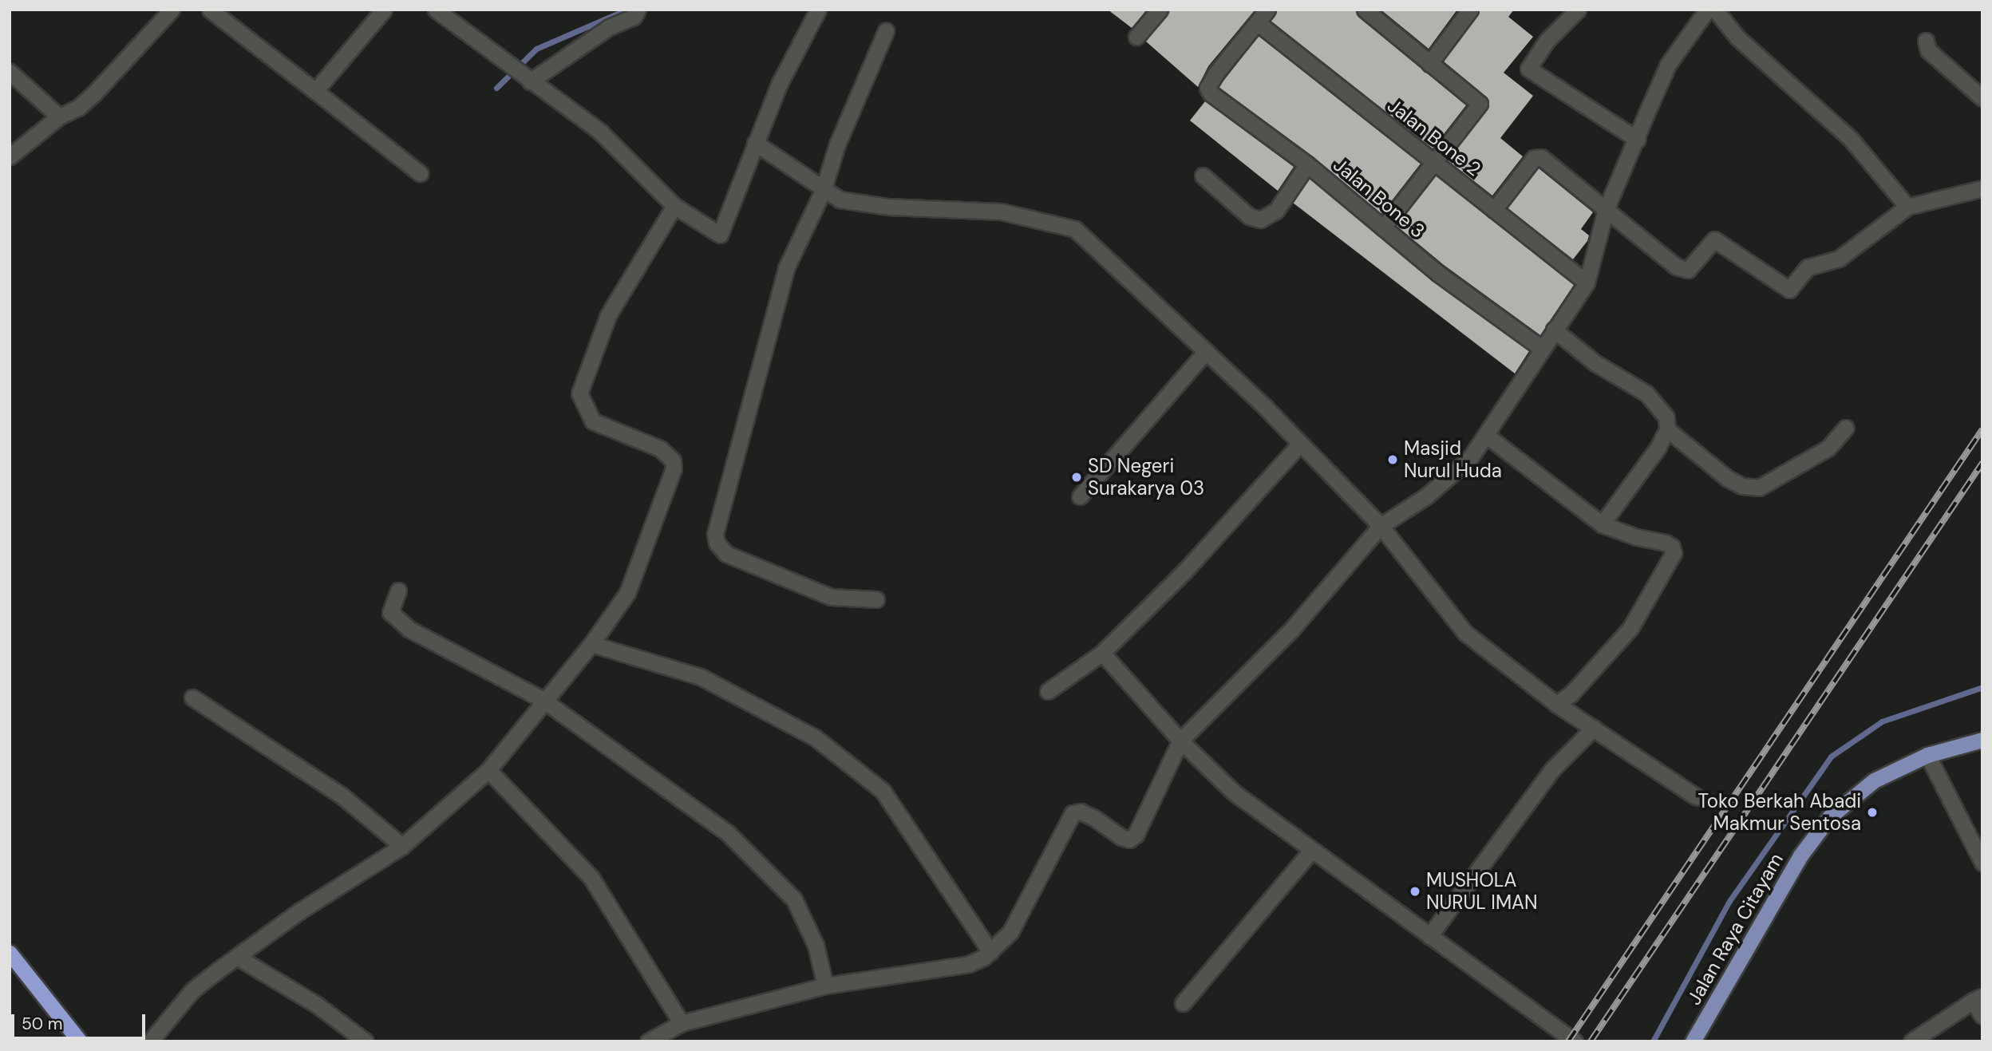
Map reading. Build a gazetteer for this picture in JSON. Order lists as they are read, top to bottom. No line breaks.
{"streets":{"main road":["Jalan Raya Citayam"],"street":["Jalan Bone 2","Jalan Bone 3"]},"crossings":[["Jalan Bone 2","Jalan Bone 3"]],"places":["Masjid Nurul Huda","SD Negeri Surakarya 03","Toko Berkah Abadi Makmur Sentosa","MUSHOLA NURUL IMAN"],"scale_bar":"50 m"}
